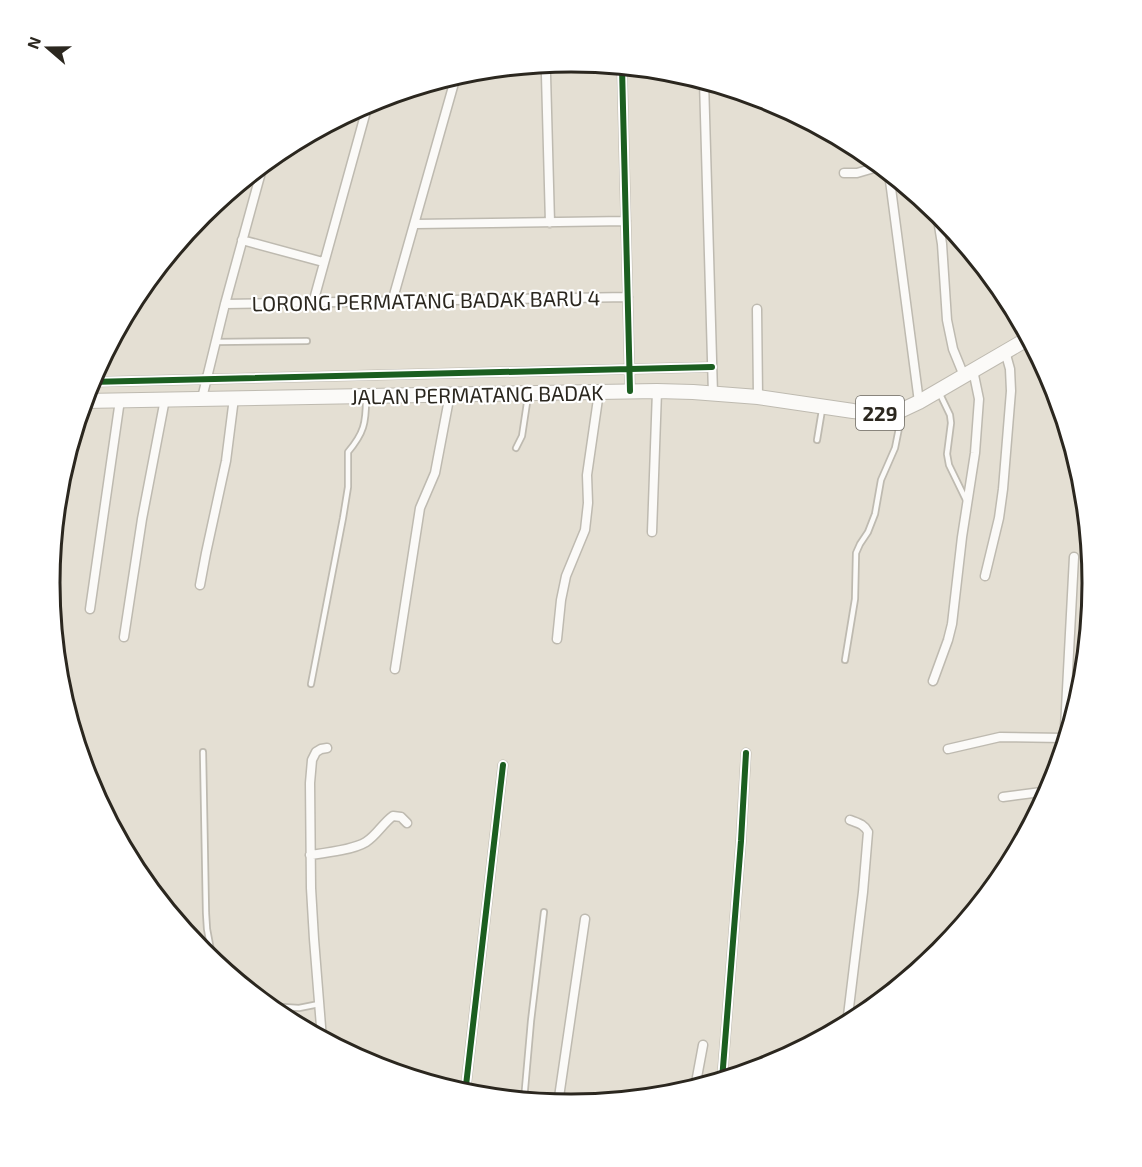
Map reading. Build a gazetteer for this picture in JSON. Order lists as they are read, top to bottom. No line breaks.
{"streets":{"main road":["JALAN PERMATANG BADAK","229"],"street":["LORONG PERMATANG BADAK BARU 4"]},"north":"left"}
